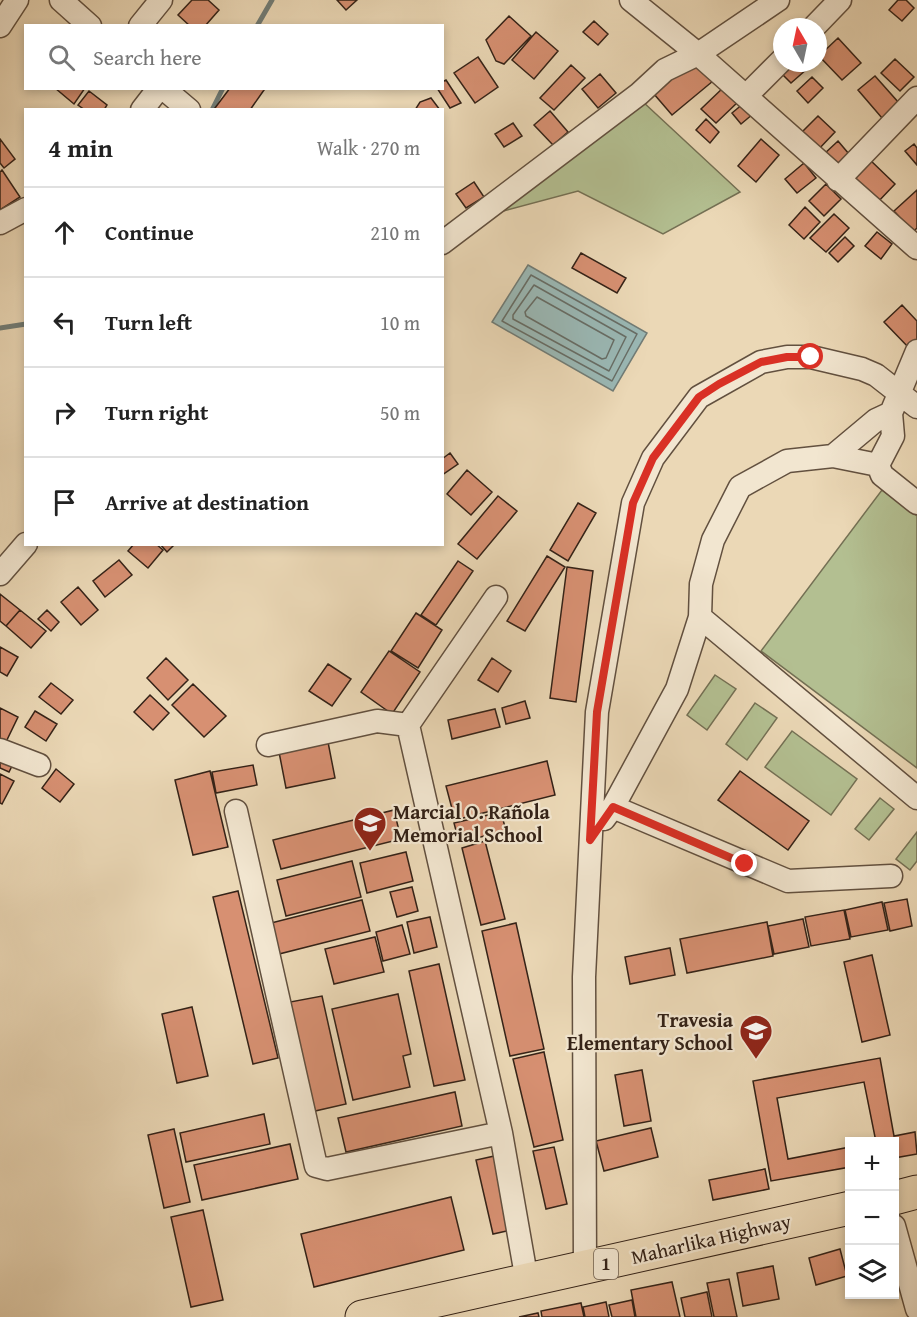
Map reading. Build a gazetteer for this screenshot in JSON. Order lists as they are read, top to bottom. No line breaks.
{"streets":{"highway":["Maharlika Highway","1"]},"places":{"school or university":["Marcial O. Rañola Memorial School","Travesia Elementary School"]},"north":"top","page":{"search":"Search here","heading":["4 min","Walk · 270 m"],"list":[["Continue","210 m"],["Turn left","10 m"],["Turn right","50 m"],"Arrive at destination"],"map_buttons":["+","−"]}}
